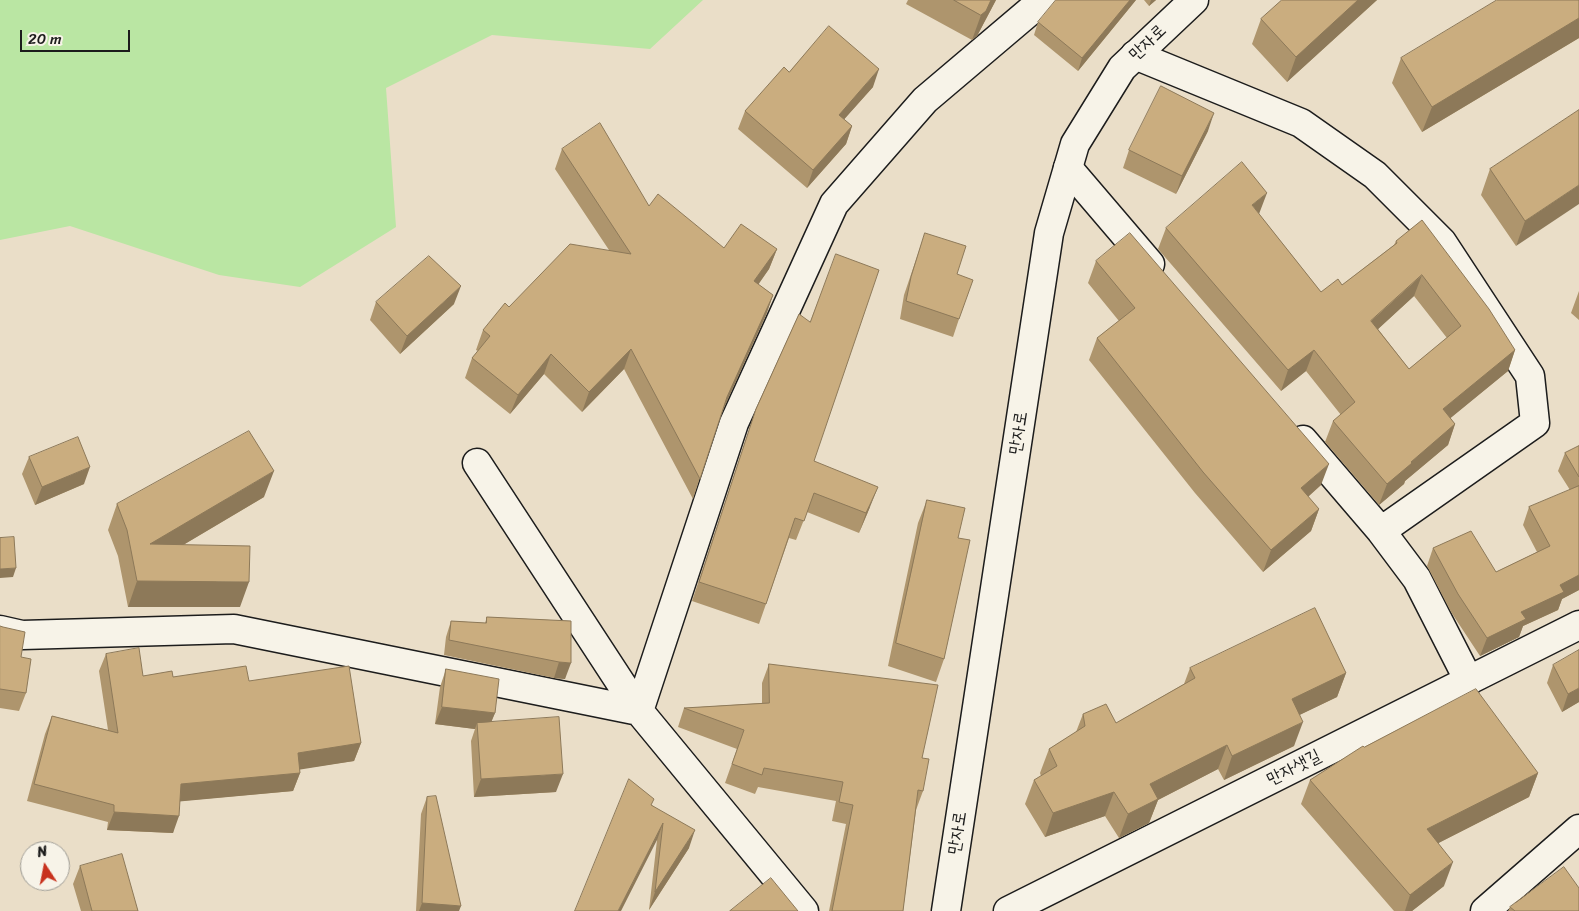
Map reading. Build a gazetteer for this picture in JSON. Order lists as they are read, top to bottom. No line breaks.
{"streets":{"street":["만자로","만자샛길"]},"scale_bar":"20 m","north":"top"}
